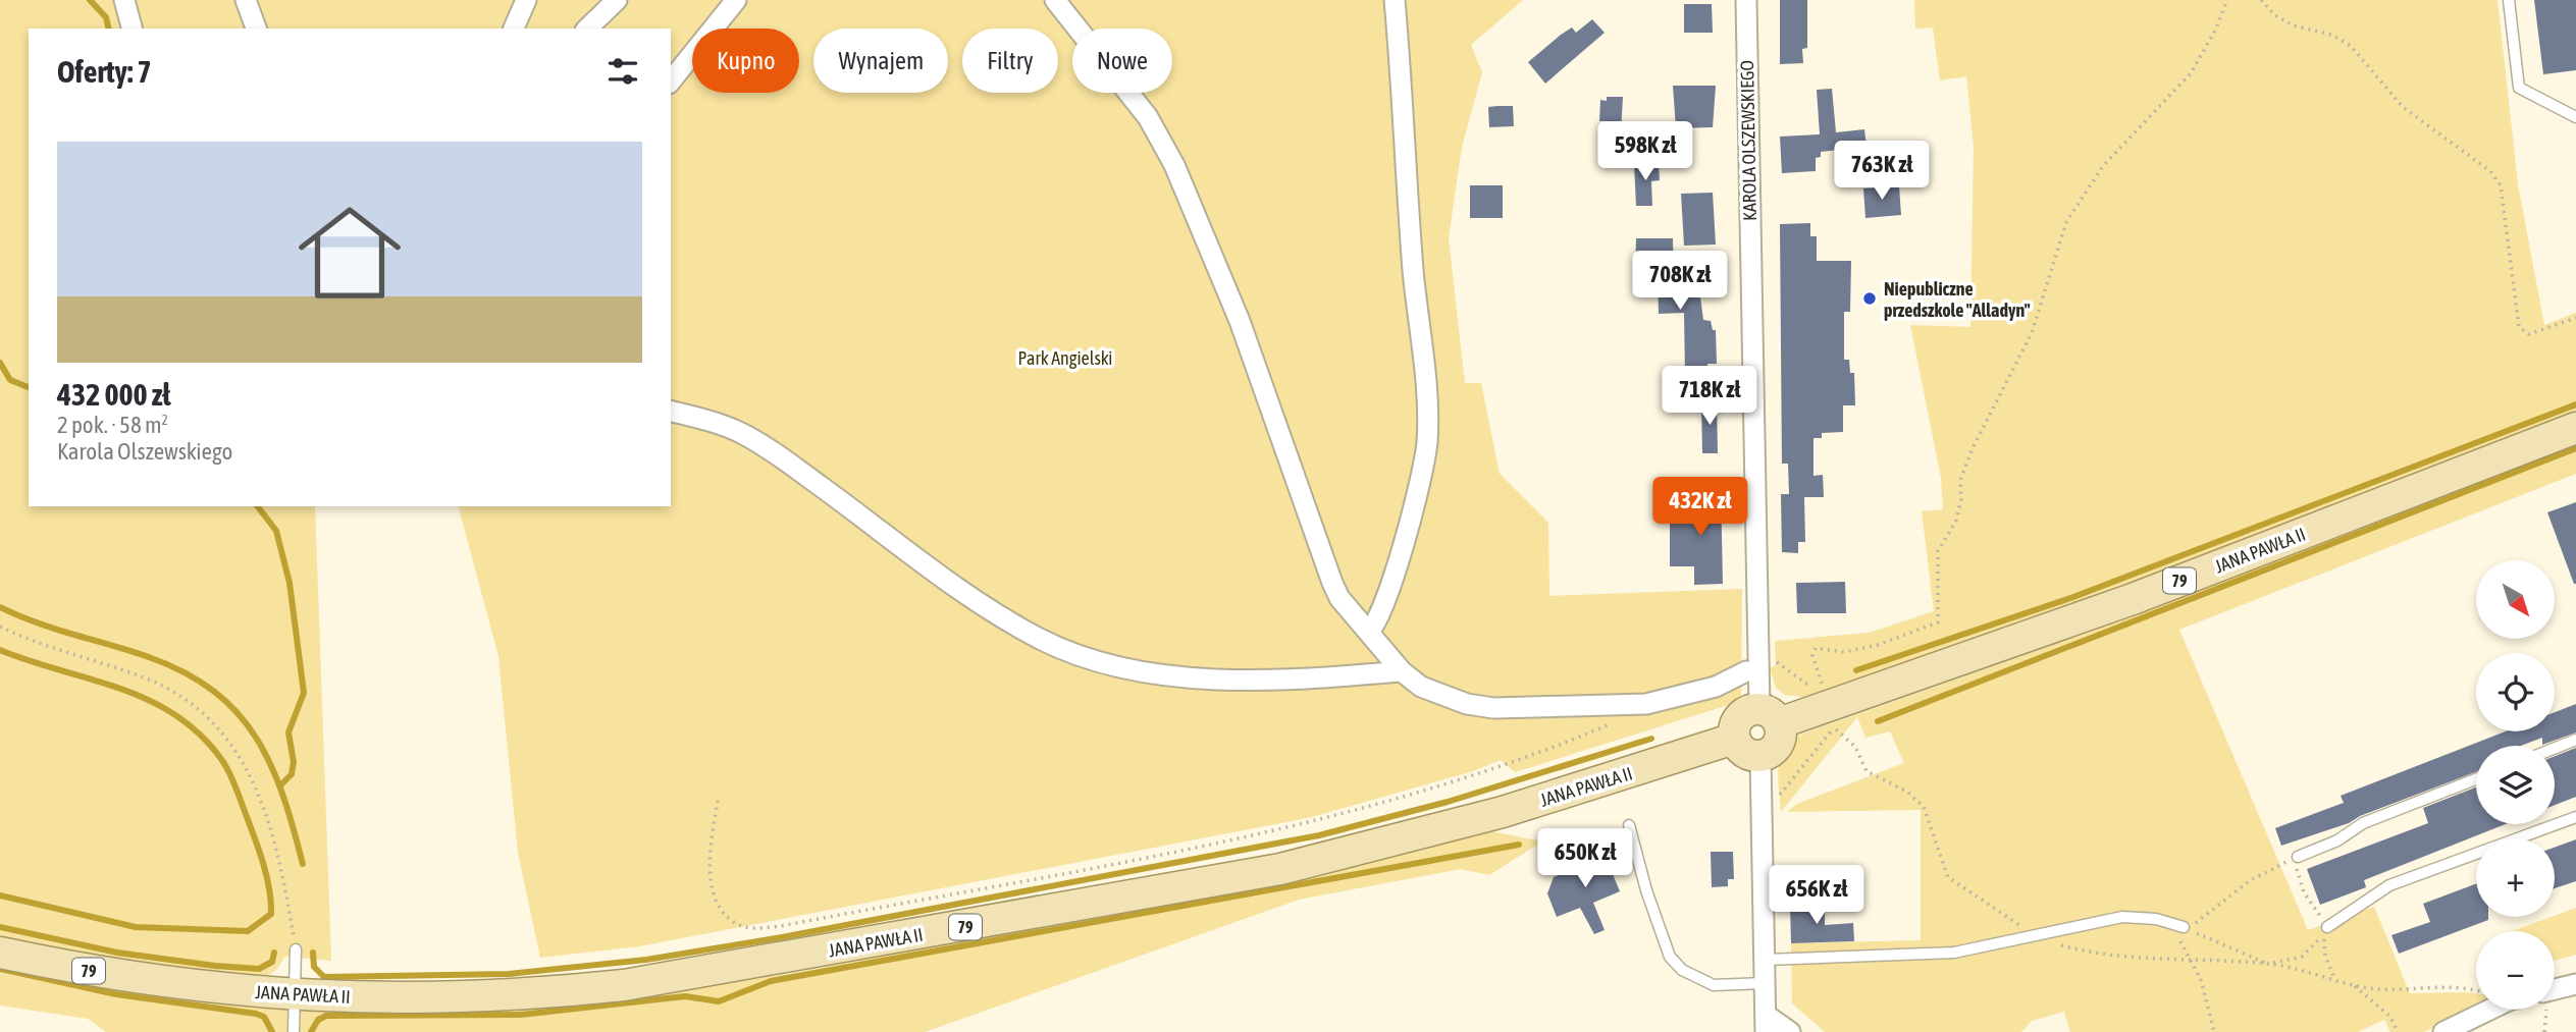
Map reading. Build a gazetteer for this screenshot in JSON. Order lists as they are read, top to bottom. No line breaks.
{"streets":{"main road":["JANA PAWŁA II","79"],"street":["KAROLA OLSZEWSKIEGO"]},"crossings":[["KAROLA OLSZEWSKIEGO","JANA PAWŁA II"],["KAROLA OLSZEWSKIEGO","79"],["JANA PAWŁA II","79"]],"parks":["Park Angielski"],"places":["Niepubliczne przedszkole \"Alladyn\""],"north":"bottom right","page":{"chip":["Kupno","Wynajem","Filtry","Nowe"],"heading":"Oferty: 7","list":[{"name":"432 000 zł","note":"2 pok. · 58 m² · Karola Olszewskiego"}],"price":["598K zł","763K zł","708K zł","718K zł","432K zł","650K zł","656K zł"],"map_buttons":["+","−"]}}
